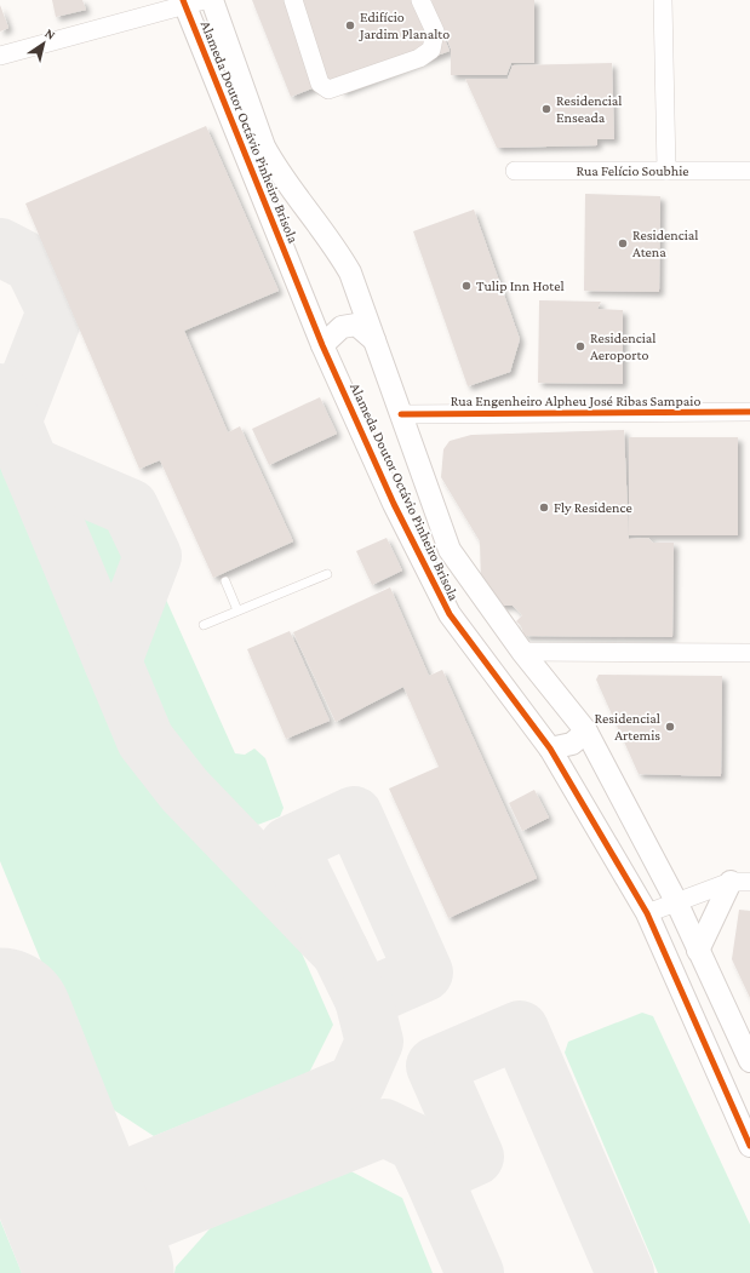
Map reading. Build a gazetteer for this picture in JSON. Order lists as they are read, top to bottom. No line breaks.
{"streets":{"street":["Alameda Doutor Octávio Pinheiro Brisola","Rua Felício Soubhie","Rua Engenheiro Alpheu José Ribas Sampaio"]},"crossings":[["Alameda Doutor Octávio Pinheiro Brisola","Rua Engenheiro Alpheu José Ribas Sampaio"]],"places":["Edifício Jardim Planalto","Residencial Enseada","Residencial Atena","Tulip Inn Hotel","Residencial Aeroporto","Fly Residence","Residencial Artemis"],"north":"top right"}
